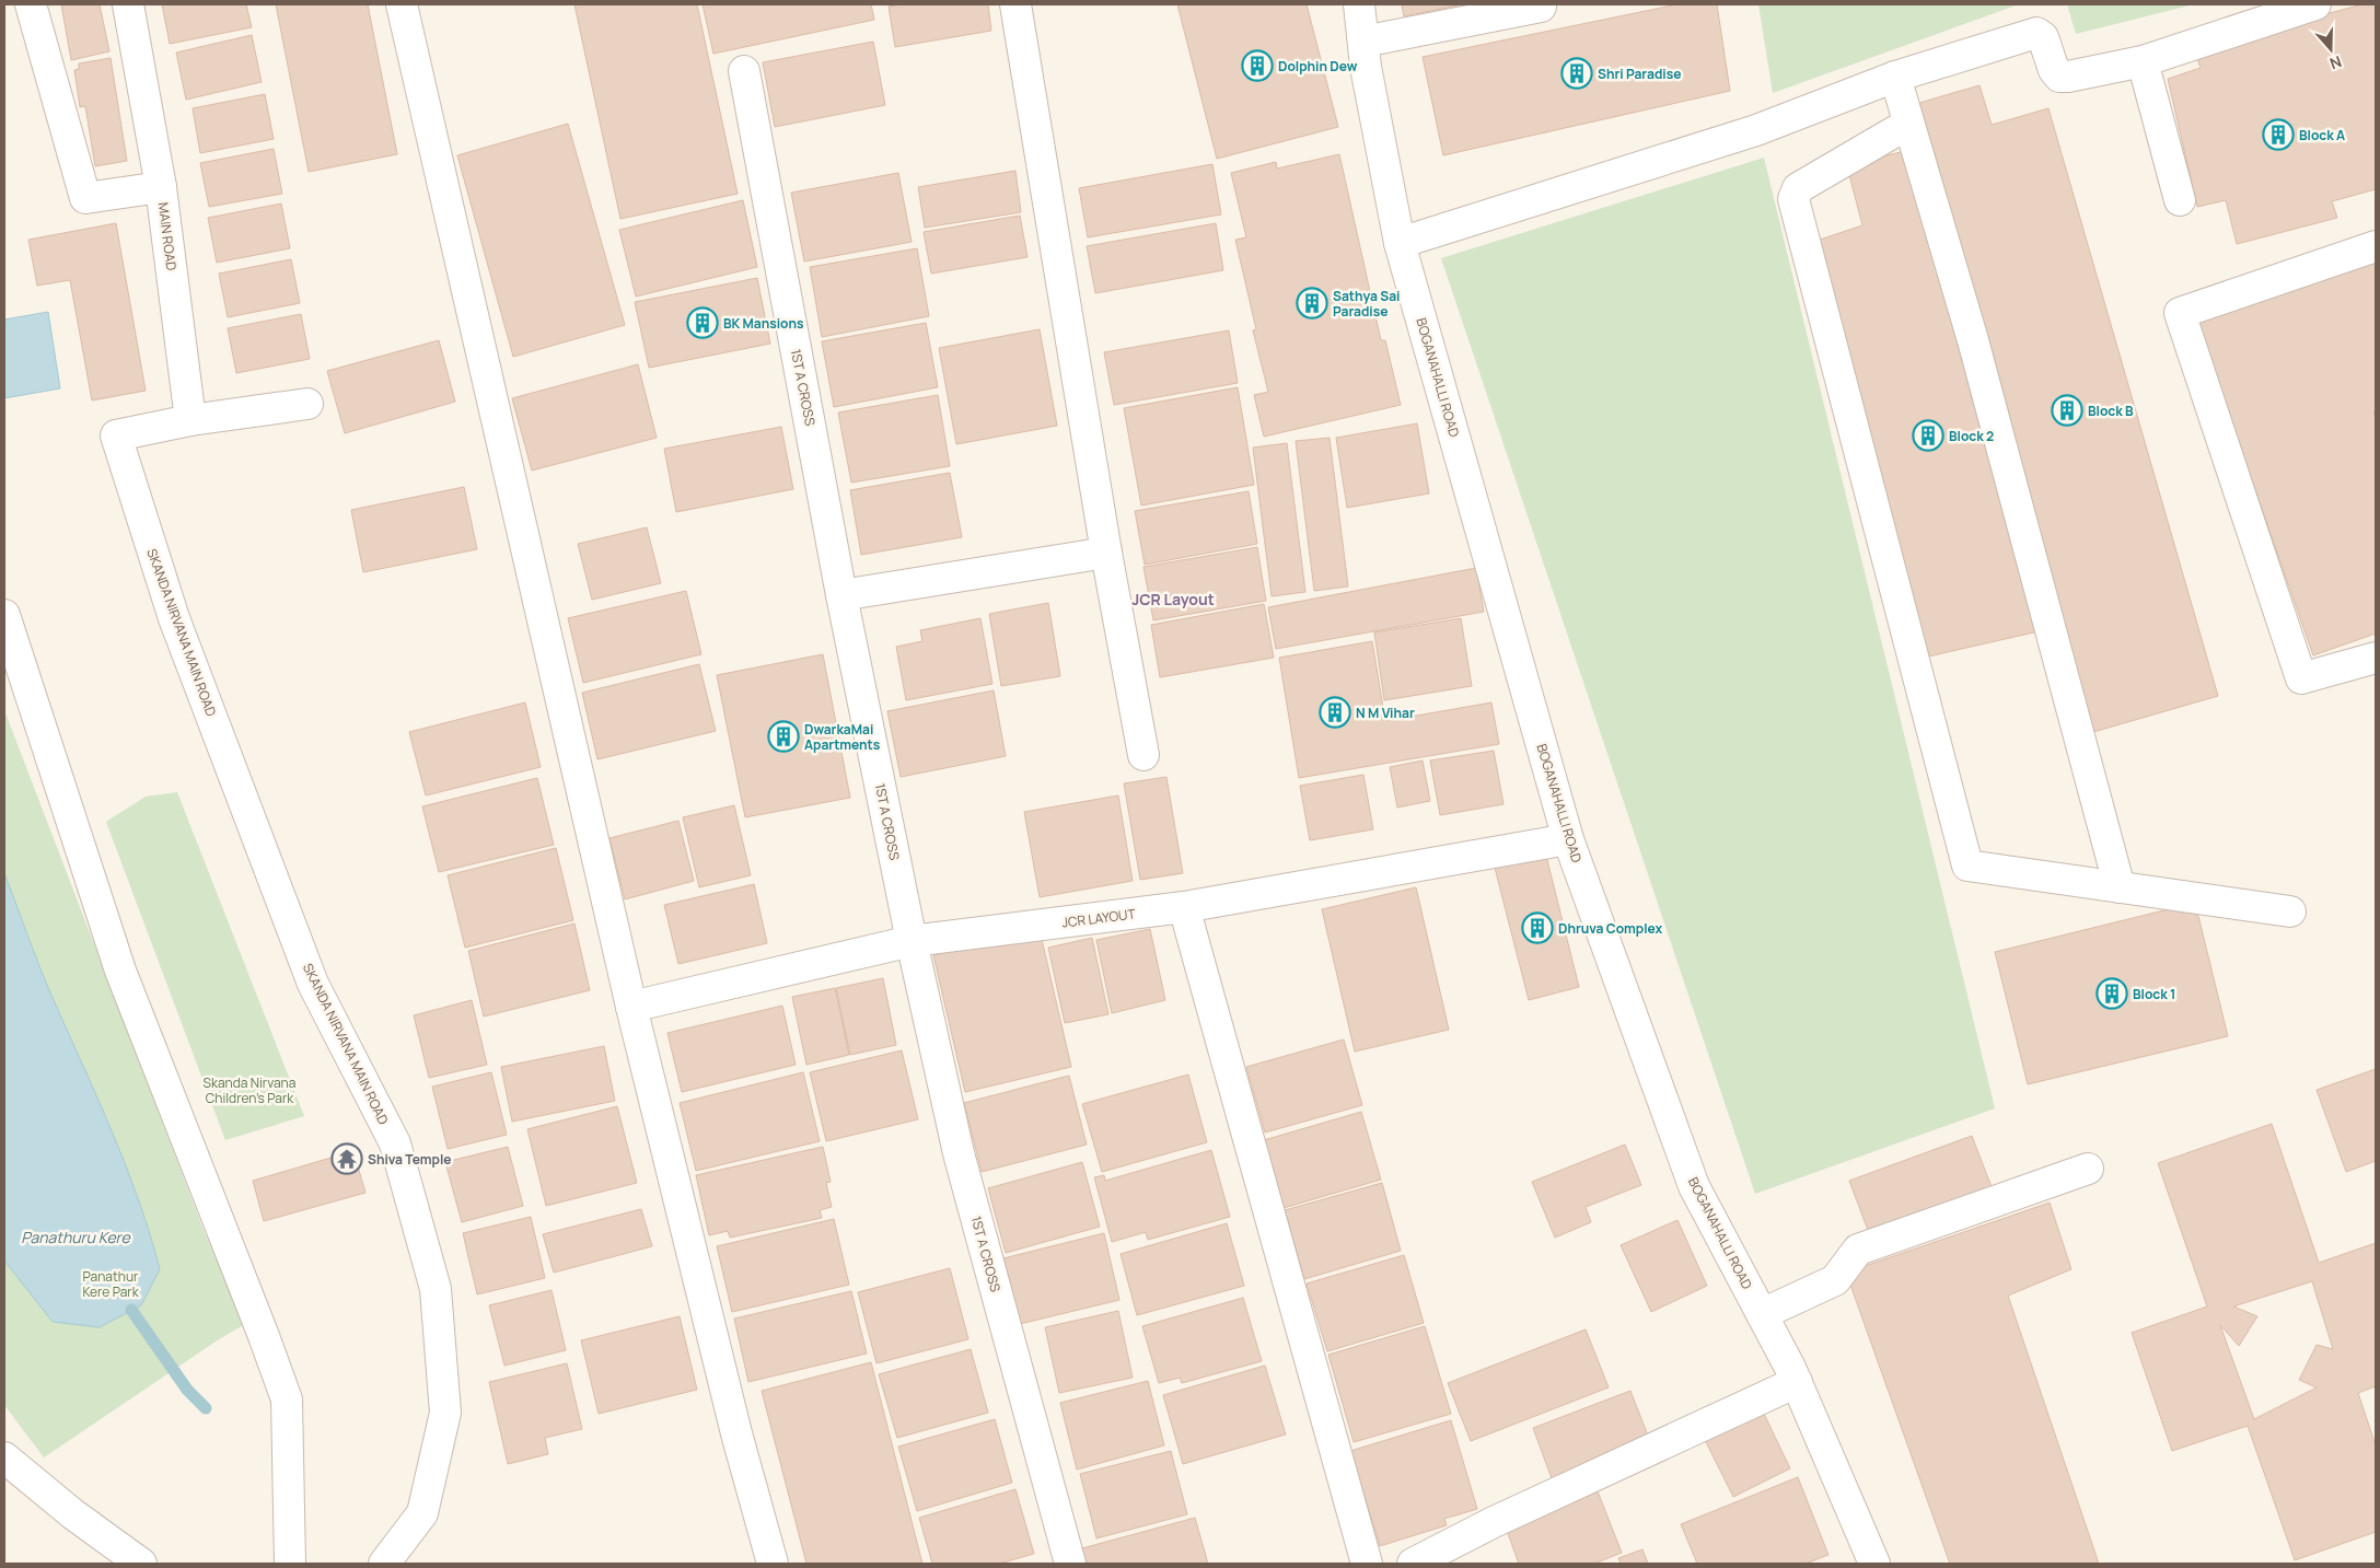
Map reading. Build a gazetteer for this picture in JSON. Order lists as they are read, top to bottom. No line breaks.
{"streets":{"street":["MAIN ROAD","BOGANAHALLI ROAD","1ST A CROSS","SKANDA NIRVANA MAIN ROAD","JCR LAYOUT"]},"crossings":[["MAIN ROAD","SKANDA NIRVANA MAIN ROAD"],["BOGANAHALLI ROAD","JCR LAYOUT"],["1ST A CROSS","JCR LAYOUT"]],"districts":["JCR Layout"],"water":["Panathuru Kere"],"parks":["Skanda Nirvana Children's Park","Panathur Kere Park"],"places":{"building":["Dolphin Dew","Shri Paradise","Block A","Sathya Sai Paradise","BK Mansions","Block B","Block 2","N M Vihar","DwarkaMai Apartments","Dhruva Complex","Block 1"],"temple":["Shiva Temple"]},"north":"bottom"}
